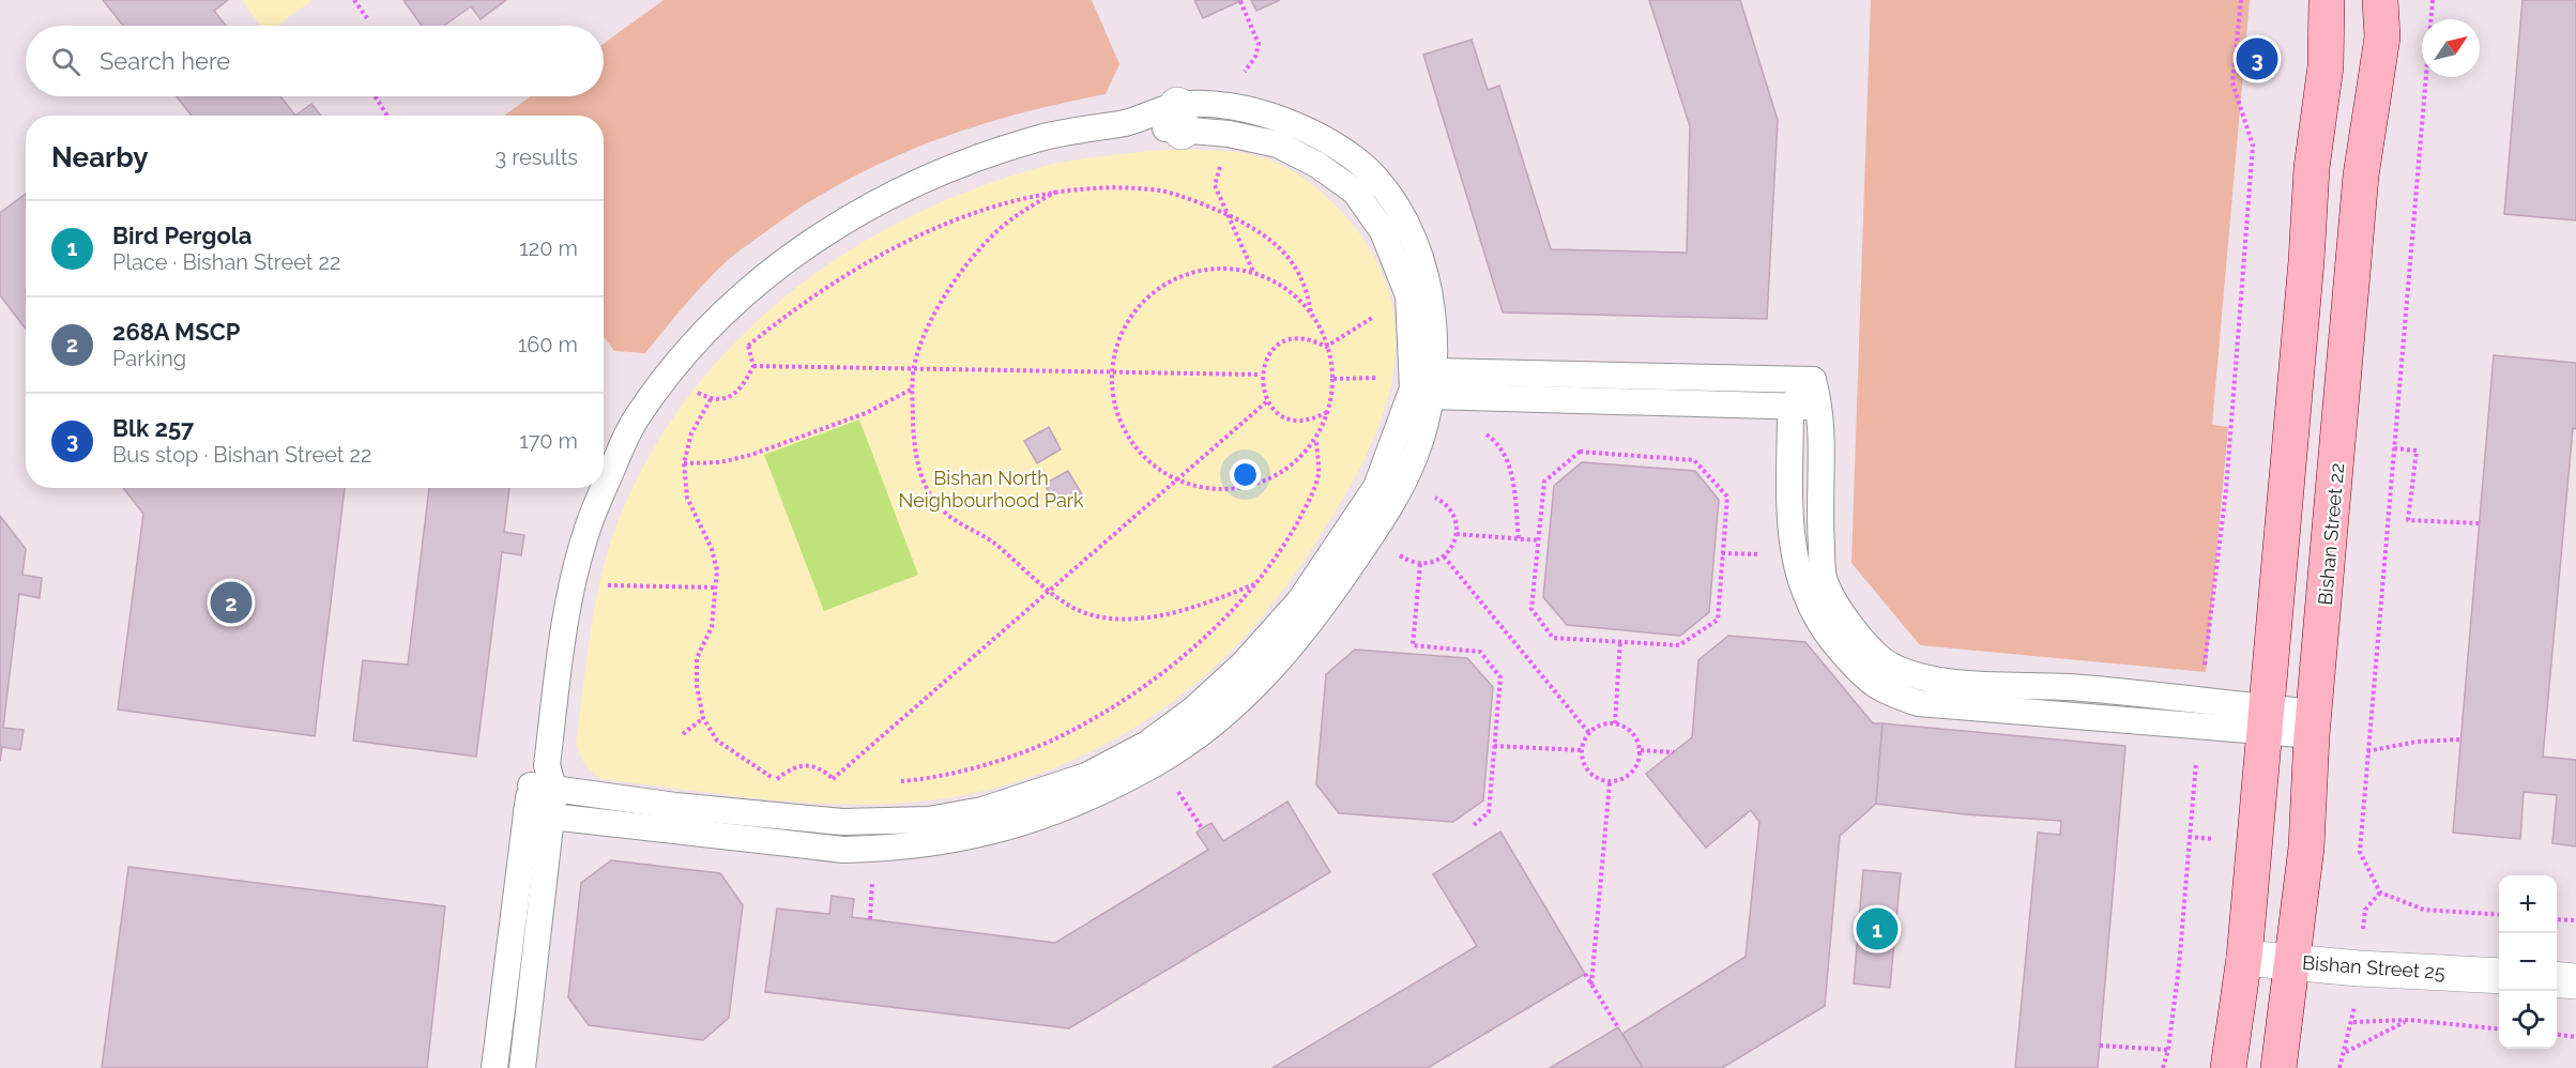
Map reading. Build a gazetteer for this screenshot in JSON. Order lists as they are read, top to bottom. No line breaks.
{"streets":{"main road":["Bishan Street 22"],"street":["Bishan Street 25"]},"crossings":[["Bishan Street 22","Bishan Street 25"]],"parks":["Bishan North Neighbourhood Park"],"north":"top right","page":{"search":"Search here","pins":["3","2","1"],"heading":["Nearby","3 results"],"list":[{"mark":"1","name":"Bird Pergola","note":"Place · Bishan Street 22","value":"120 m"},{"mark":"2","name":"268A MSCP","note":"Parking","value":"160 m"},{"mark":"3","name":"Blk 257","note":"Bus stop · Bishan Street 22","value":"170 m"}],"map_buttons":["+","−"]}}
